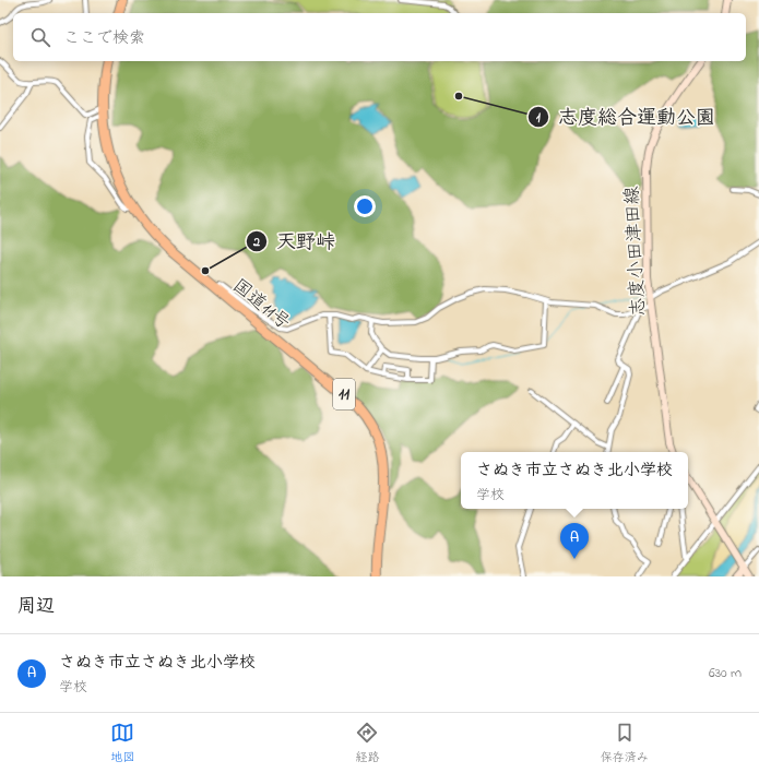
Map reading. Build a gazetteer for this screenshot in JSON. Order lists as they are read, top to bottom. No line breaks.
{"streets":{"highway":["国道11号","11"],"main road":["志度小田津田線"]},"places":["志度総合運動公園","天野峠"],"page":{"search":"ここで検索","popup":["さぬき市立さぬき北小学校","学校"],"pins":"A","heading":"周辺","list":[{"mark":"A","name":"さぬき市立さぬき北小学校","note":"学校","value":"630 m"}],"nav":["地図","経路","保存済み"]}}
